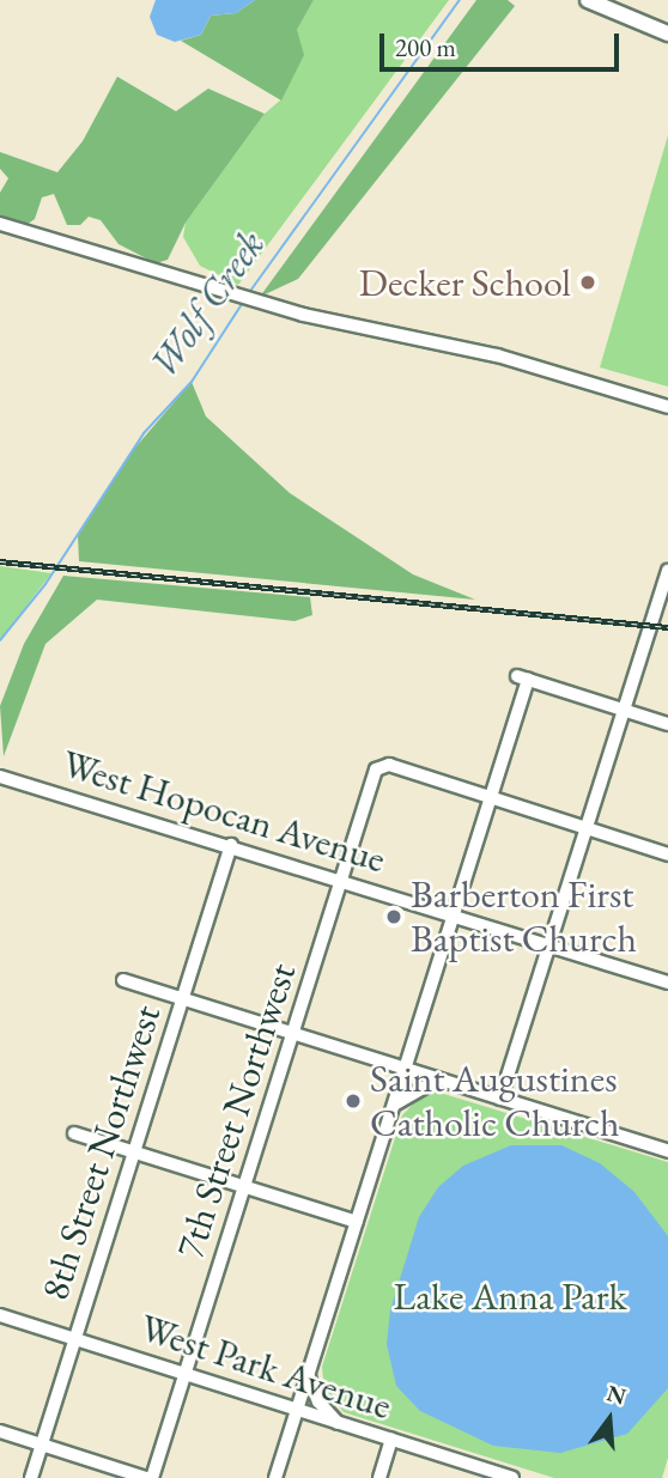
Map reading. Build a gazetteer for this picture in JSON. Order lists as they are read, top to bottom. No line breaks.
{"streets":{"street":["West Hopocan Avenue","7th Street Northwest","8th Street Northwest","West Park Avenue"]},"crossings":[["West Hopocan Avenue","7th Street Northwest"],["West Hopocan Avenue","8th Street Northwest"],["7th Street Northwest","West Park Avenue"],["8th Street Northwest","West Park Avenue"]],"water":["Wolf Creek"],"parks":["Lake Anna Park"],"places":["Decker School","Barberton First Baptist Church","Saint Augustines Catholic Church"],"scale_bar":"200 m","north":"top"}
